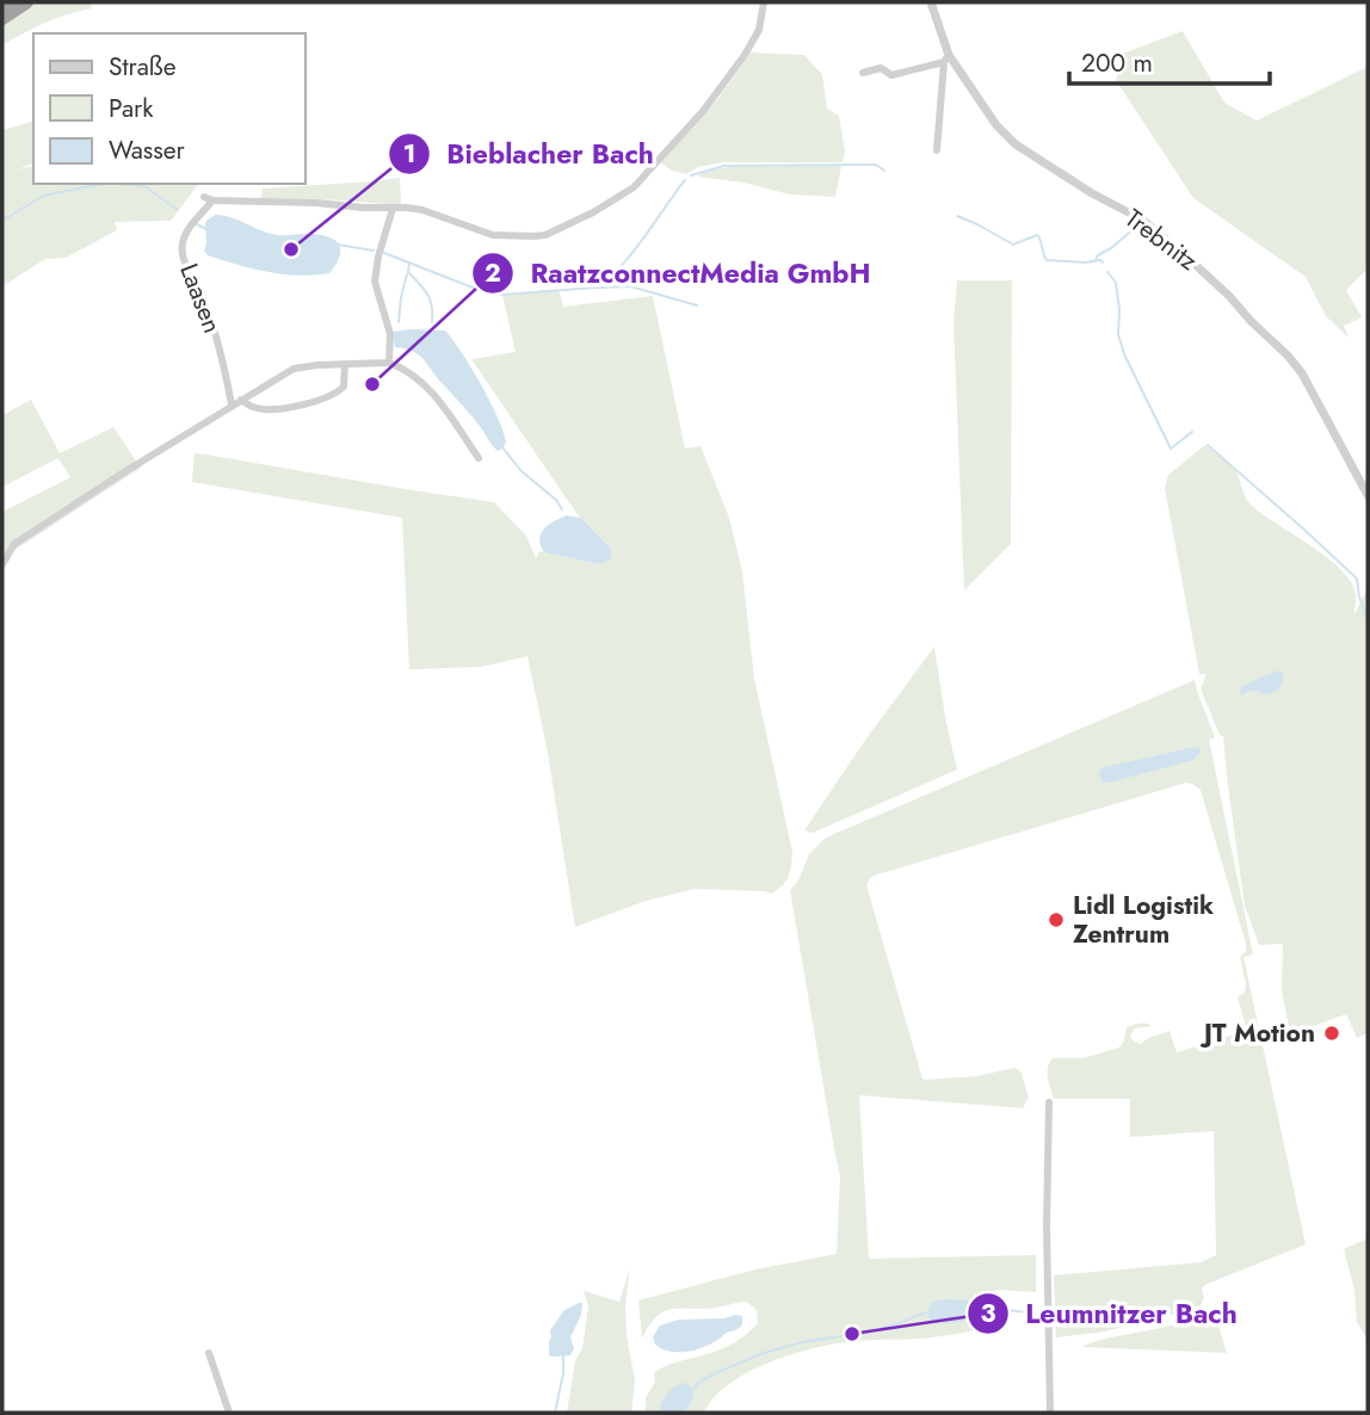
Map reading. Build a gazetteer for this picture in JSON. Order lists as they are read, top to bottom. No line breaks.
{"streets":{"street":["Trebnitz","Laasen"]},"places":["Bieblacher Bach","RaatzconnectMedia GmbH","Lidl Logistik Zentrum","JT Motion","Leumnitzer Bach"],"legend":["Straße","Park","Wasser"],"scale_bar":"200 m"}
